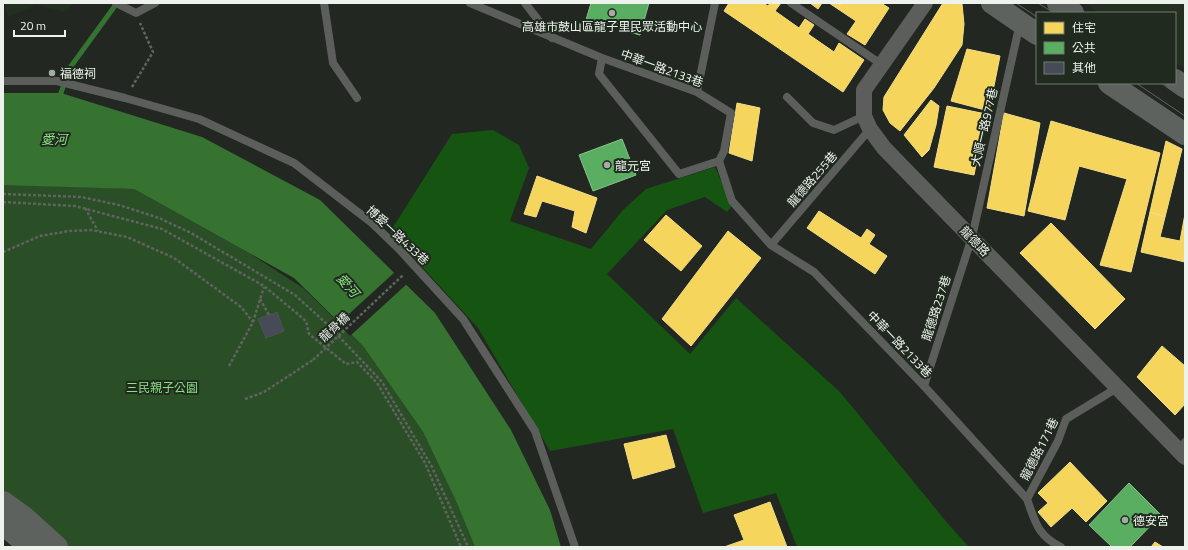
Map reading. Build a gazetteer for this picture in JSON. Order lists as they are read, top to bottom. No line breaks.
{"streets":{"street":["龍德路"],"lane":["中華一路2133巷","大順一路977巷","龍德路255巷","博愛一路433巷","龍德路237巷","龍德路171巷"],"path":["龍骨橋"]},"crossings":[["中華一路2133巷","龍德路255巷"],["中華一路2133巷","龍德路237巷"],["中華一路2133巷","龍德路171巷"],["大順一路977巷","龍德路"],["大順一路977巷","龍德路237巷"],["龍德路255巷","龍德路"],["龍德路","龍德路237巷"],["龍德路","龍德路171巷"]],"water":["愛河"],"parks":["三民親子公園"],"places":["高雄市鼓山區龍子里民眾活動中心","福德祠","龍元宮","德安宮"],"legend":["住宅","公共","其他"],"scale_bar":"20 m"}
